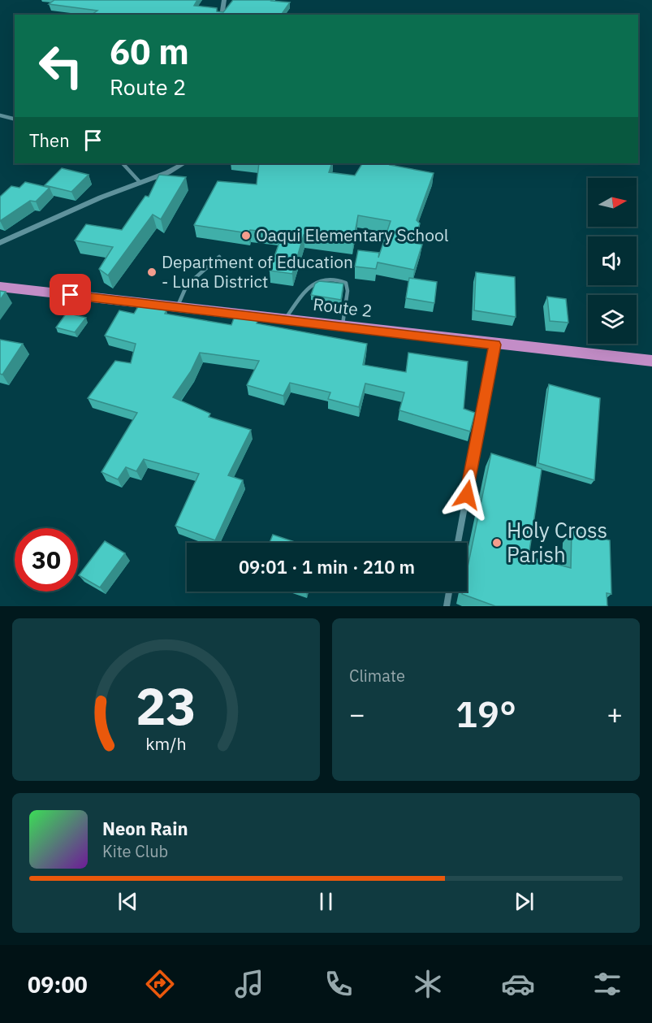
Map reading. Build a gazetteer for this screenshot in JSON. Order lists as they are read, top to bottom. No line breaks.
{"streets":{"highway":["Route 2"]},"places":["Oaqui Elementary School","Department of Education - Luna District","Holy Cross Parish"],"north":"right","page":{"turn":["60 m","Route 2"],"then":"Then","limit":"30","trip":"09:01 · 1 min · 210 m","tile":"Climate","heat":["−","19°","+"],"song":["Neon Rain","Kite Club"],"tabs":"09:00","gauge":["23","km/h"]}}
